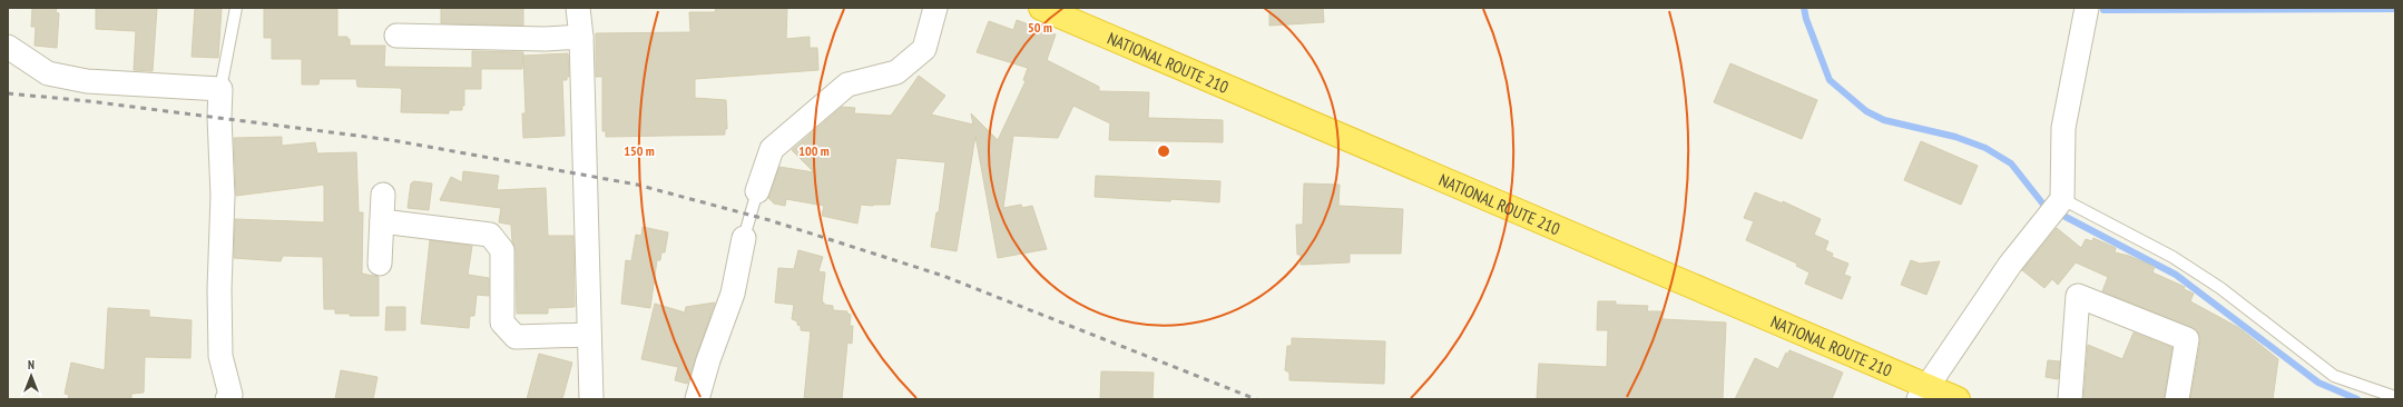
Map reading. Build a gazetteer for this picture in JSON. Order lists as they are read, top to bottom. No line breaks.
{"streets":{"highway":["NATIONAL ROUTE 210"]},"north":"top","rings":["50 m","100 m","150 m"]}
